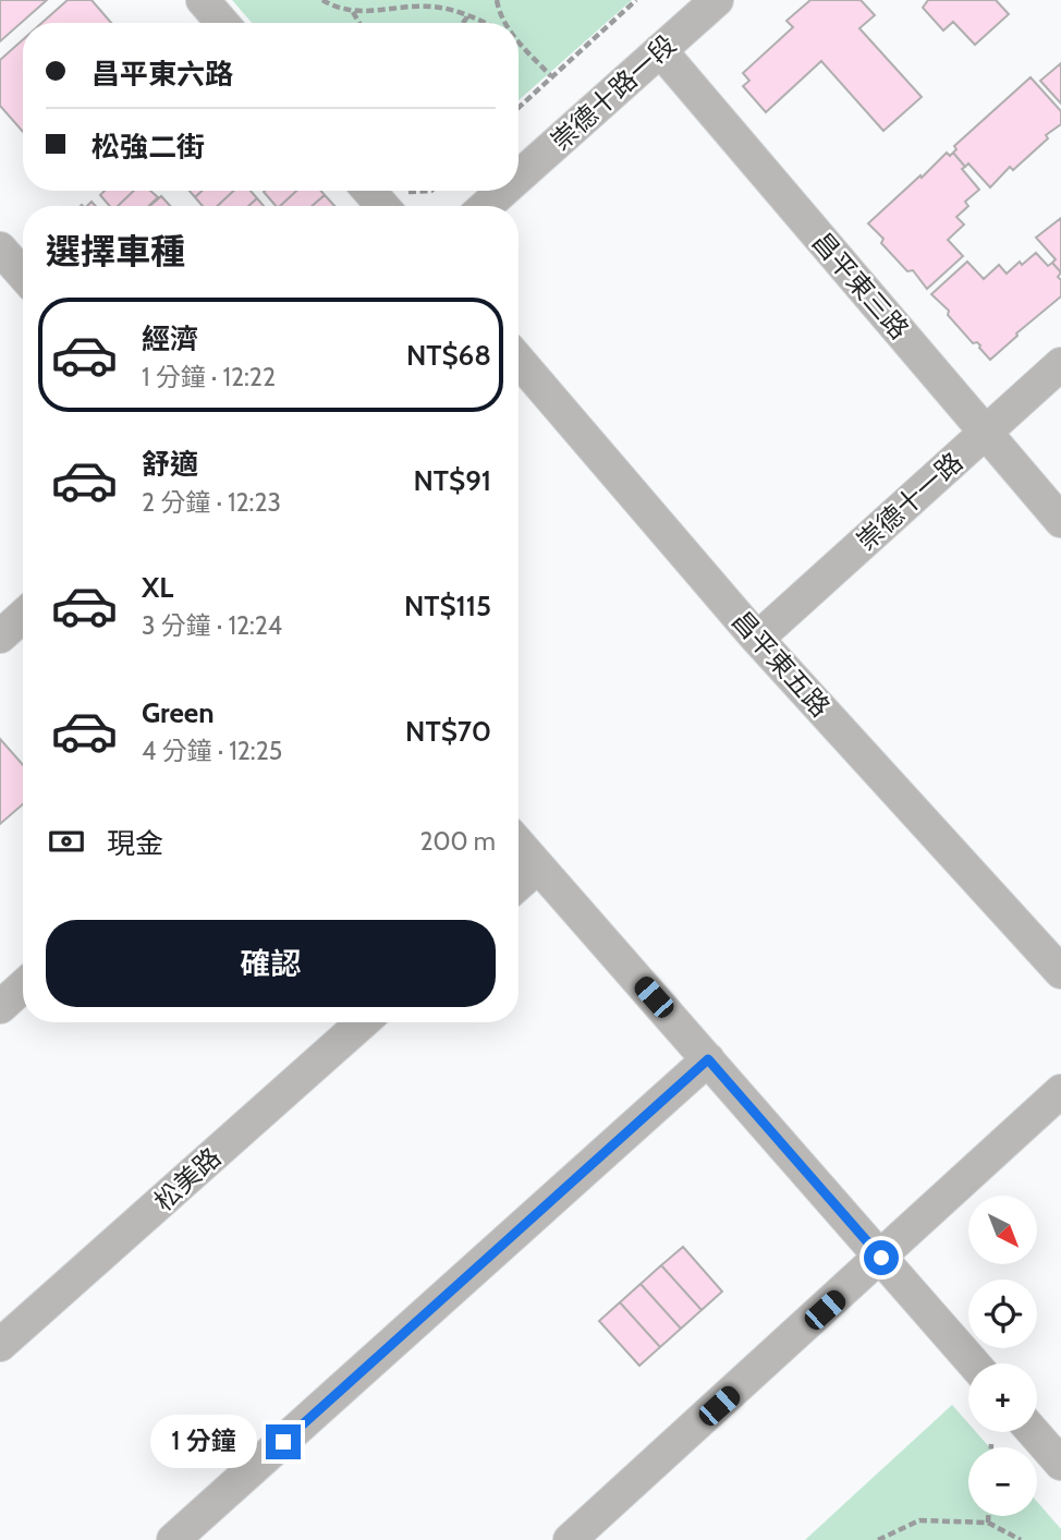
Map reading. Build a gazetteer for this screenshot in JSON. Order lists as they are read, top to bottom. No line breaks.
{"streets":{"street":["崇德十路一段","昌平東三路","崇德十一路","昌平東五路","松美路"]},"crossings":[["崇德十路一段","昌平東三路"],["昌平東三路","崇德十一路"],["崇德十一路","昌平東五路"]],"north":"bottom right","page":{"banner":["昌平東六路","松強二街"],"heading":"選擇車種","list":[{"name":"經濟","note":"1 分鐘 · 12:22","value":"NT$68"},{"name":"舒適","note":"2 分鐘 · 12:23","value":"NT$91"},{"name":"XL","note":"3 分鐘 · 12:24","value":"NT$115"},{"name":"Green","note":"4 分鐘 · 12:25","value":"NT$70"}],"pay":["現金","200 m"],"buttons":"確認","map_buttons":["+","−"],"bubble":"1 分鐘"}}
